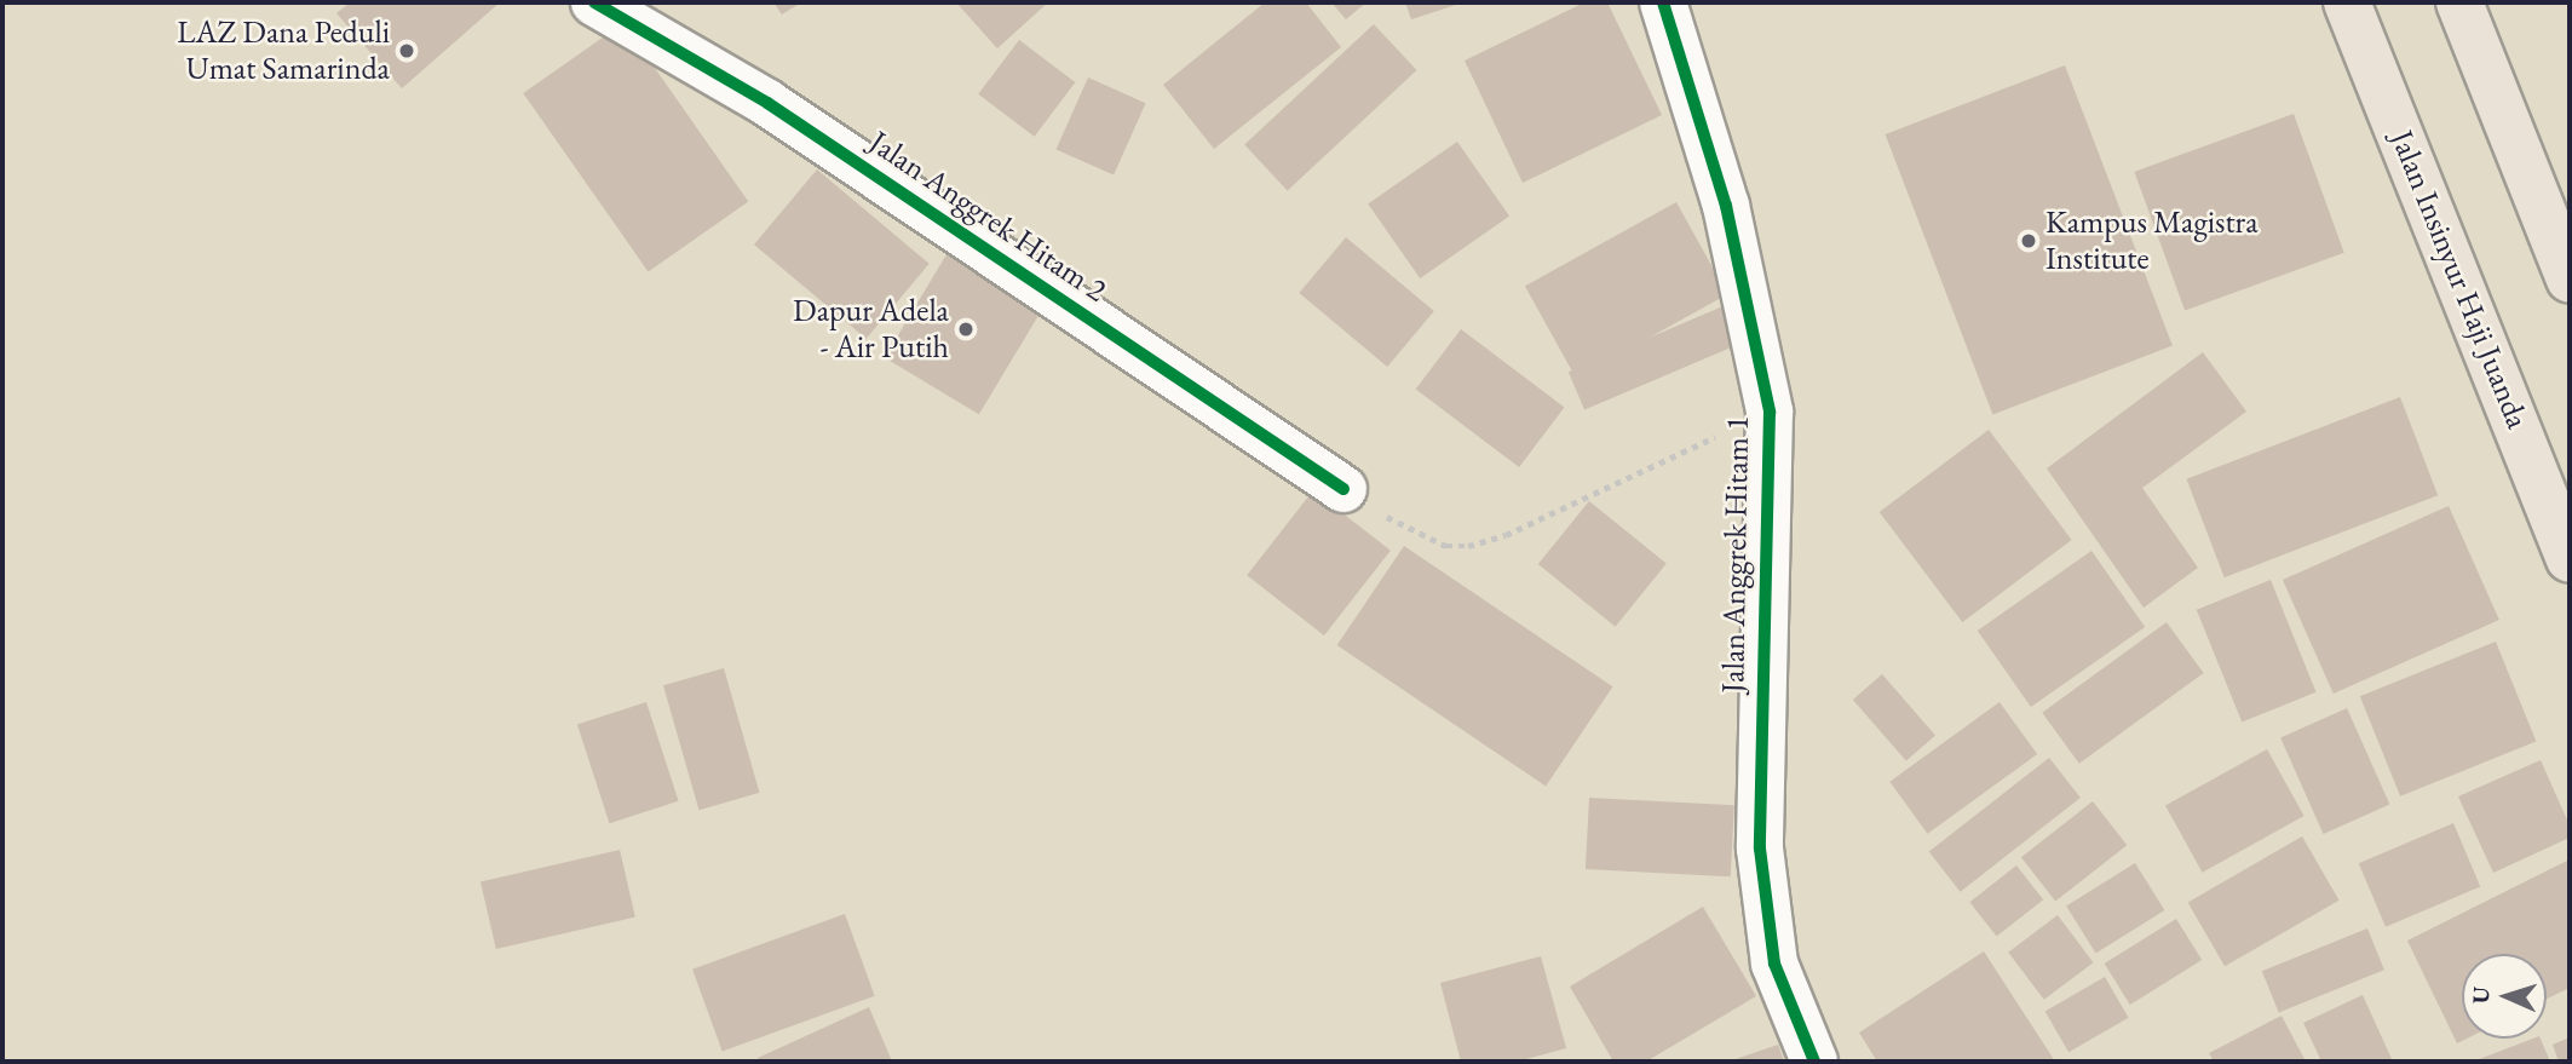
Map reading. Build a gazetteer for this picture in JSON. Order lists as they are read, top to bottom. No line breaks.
{"streets":{"highway":["Jalan Insinyur Haji Juanda"],"street":["Jalan Anggrek Hitam 2","Jalan Anggrek Hitam 1"]},"places":["LAZ Dana Peduli Umat Samarinda","Kampus Magistra Institute","Dapur Adela - Air Putih"],"north":"left"}
